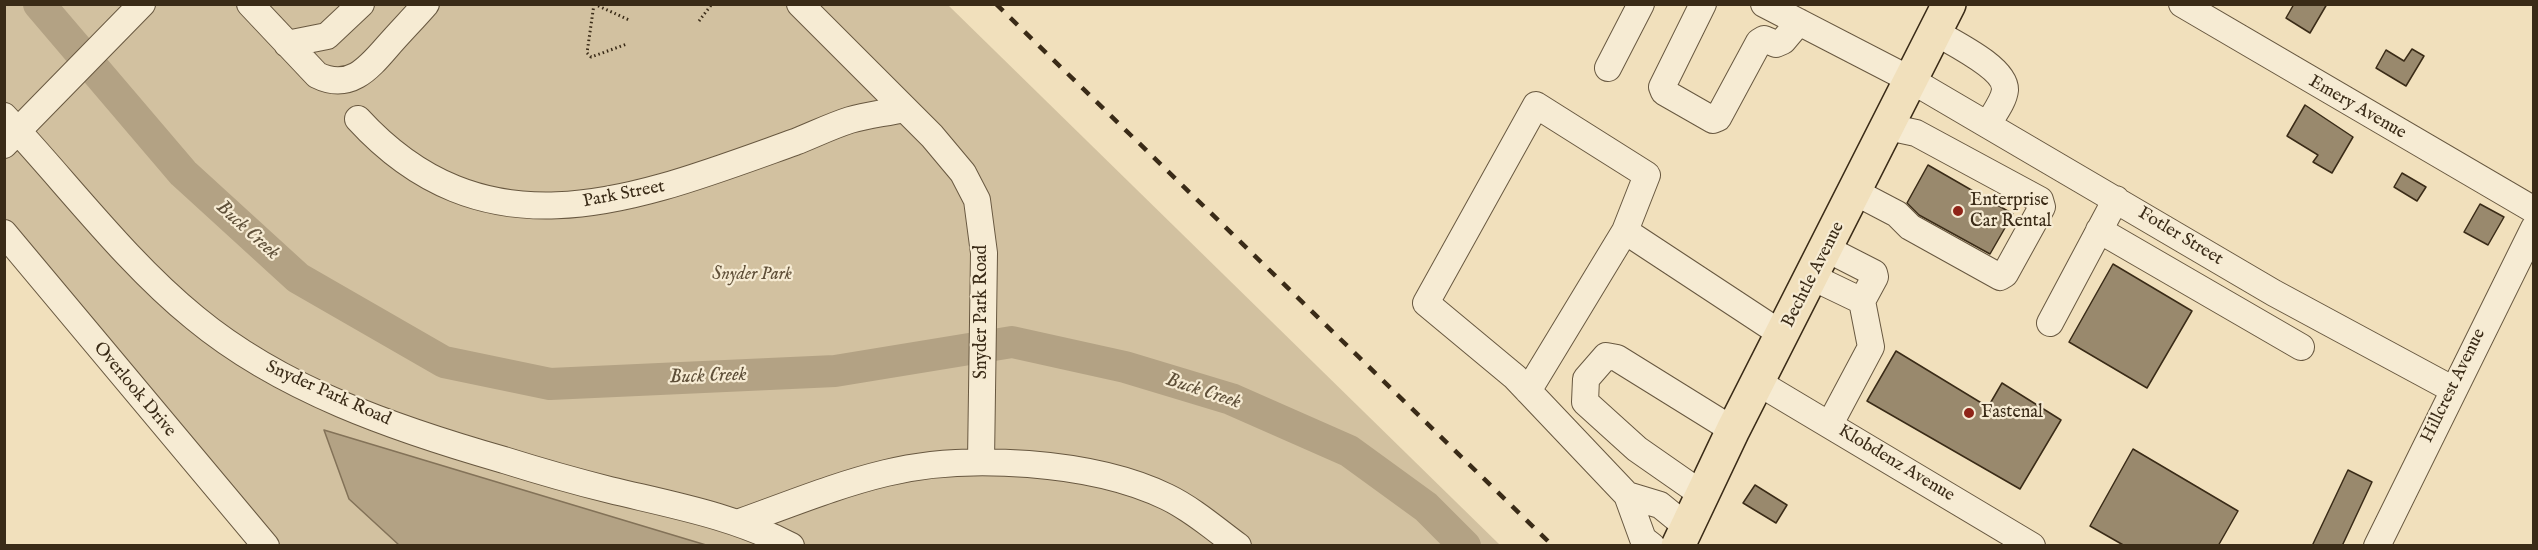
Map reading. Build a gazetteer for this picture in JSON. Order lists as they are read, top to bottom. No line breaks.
{"streets":{"main road":["Bechtle Avenue"],"street":["Emery Avenue","Park Street","Fotler Street","Snyder Park Road","Hillcrest Avenue","Overlook Drive","Klobdenz Avenue"]},"crossings":[["Park Street","Snyder Park Road"],["Fotler Street","Bechtle Avenue"],["Fotler Street","Hillcrest Avenue"],["Bechtle Avenue","Klobdenz Avenue"]],"water":["Buck Creek"],"parks":["Snyder Park"],"places":["Enterprise Car Rental","Fastenal"]}
